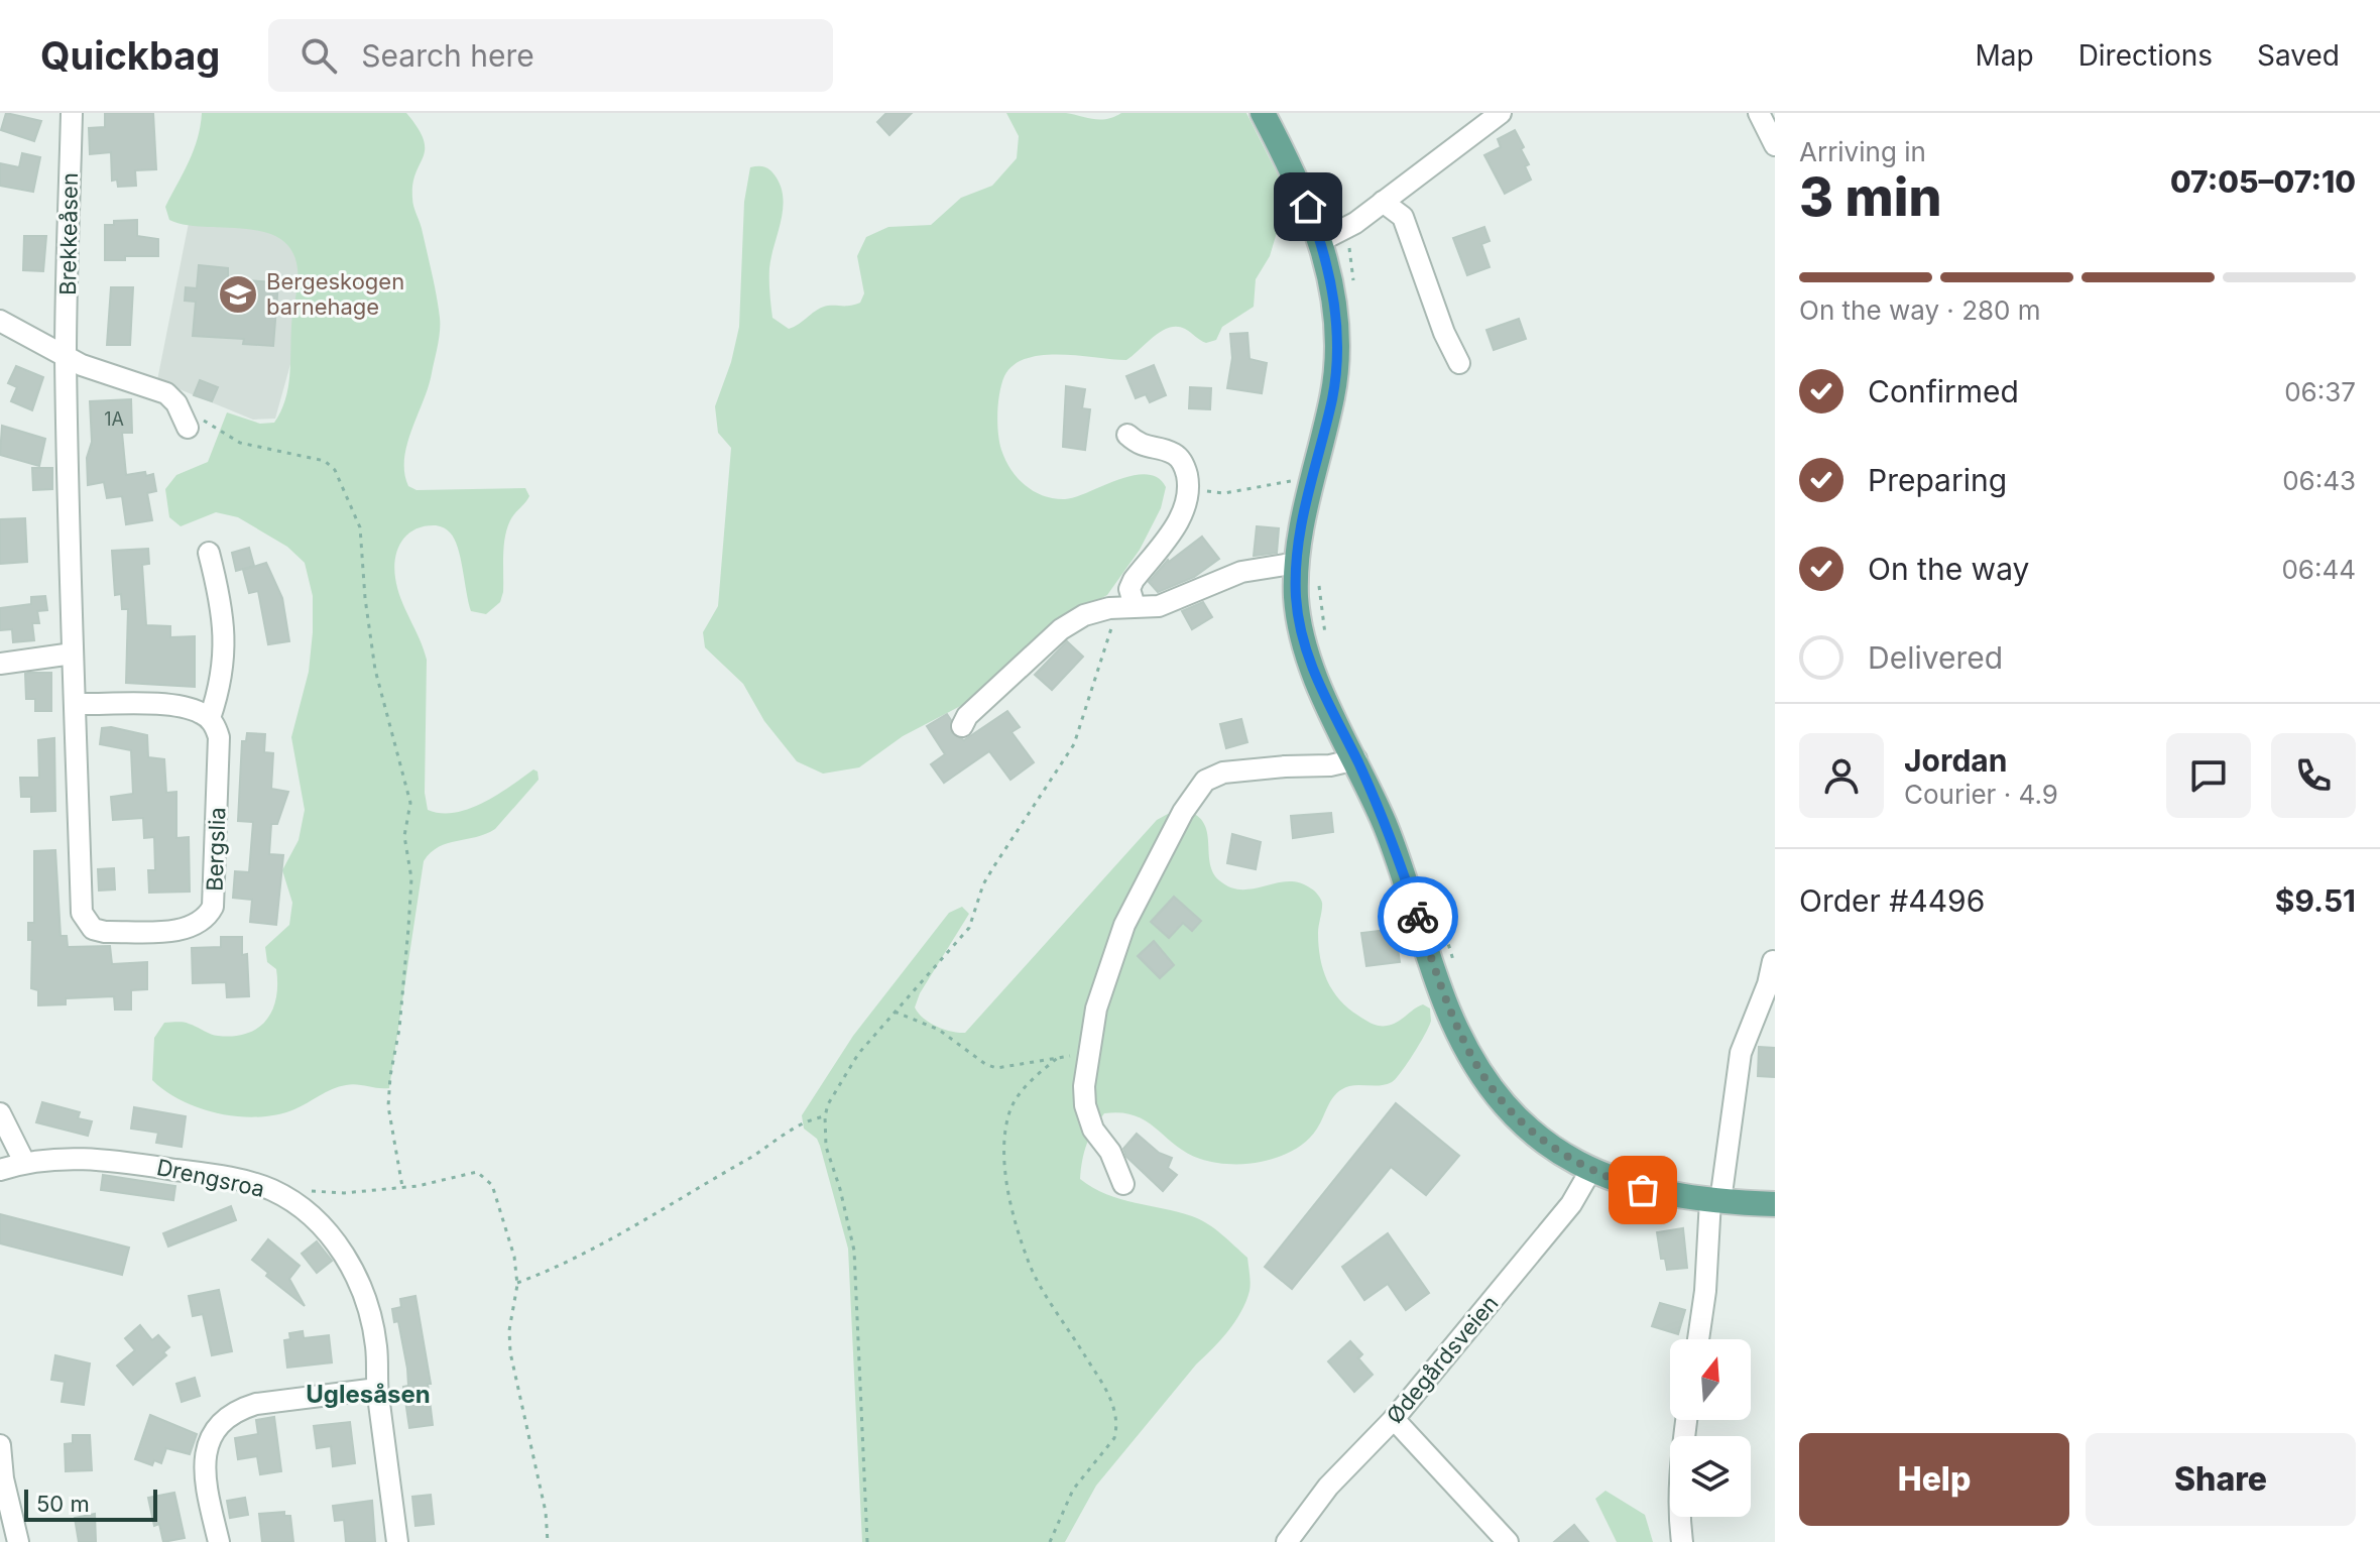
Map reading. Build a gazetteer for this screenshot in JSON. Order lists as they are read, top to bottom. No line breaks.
{"streets":{"street":["Brekkeåsen","Bergslia","Drengsroa","Ødegårdsveien"]},"crossings":[["Brekkeåsen","Bergslia"]],"districts":["Uglesåsen"],"places":{"school or university":["Bergeskogen barnehage"]},"house_numbers":["1A"],"scale_bar":"50 m","north":"top","page":{"header":"Quickbag","search":"Search here","nav":["Map","Directions","Saved"],"heading":["3 min","Arriving in","07:05–07:10"],"panel":["Jordan","Courier · 4.9","Order #4496","$9.51"],"bar":"On the way · 280 m","list":[["Confirmed","06:37"],["Preparing","06:43"],["On the way","06:44"],"Delivered"],"buttons":["Help","Share"],"scale":"50 m"}}
